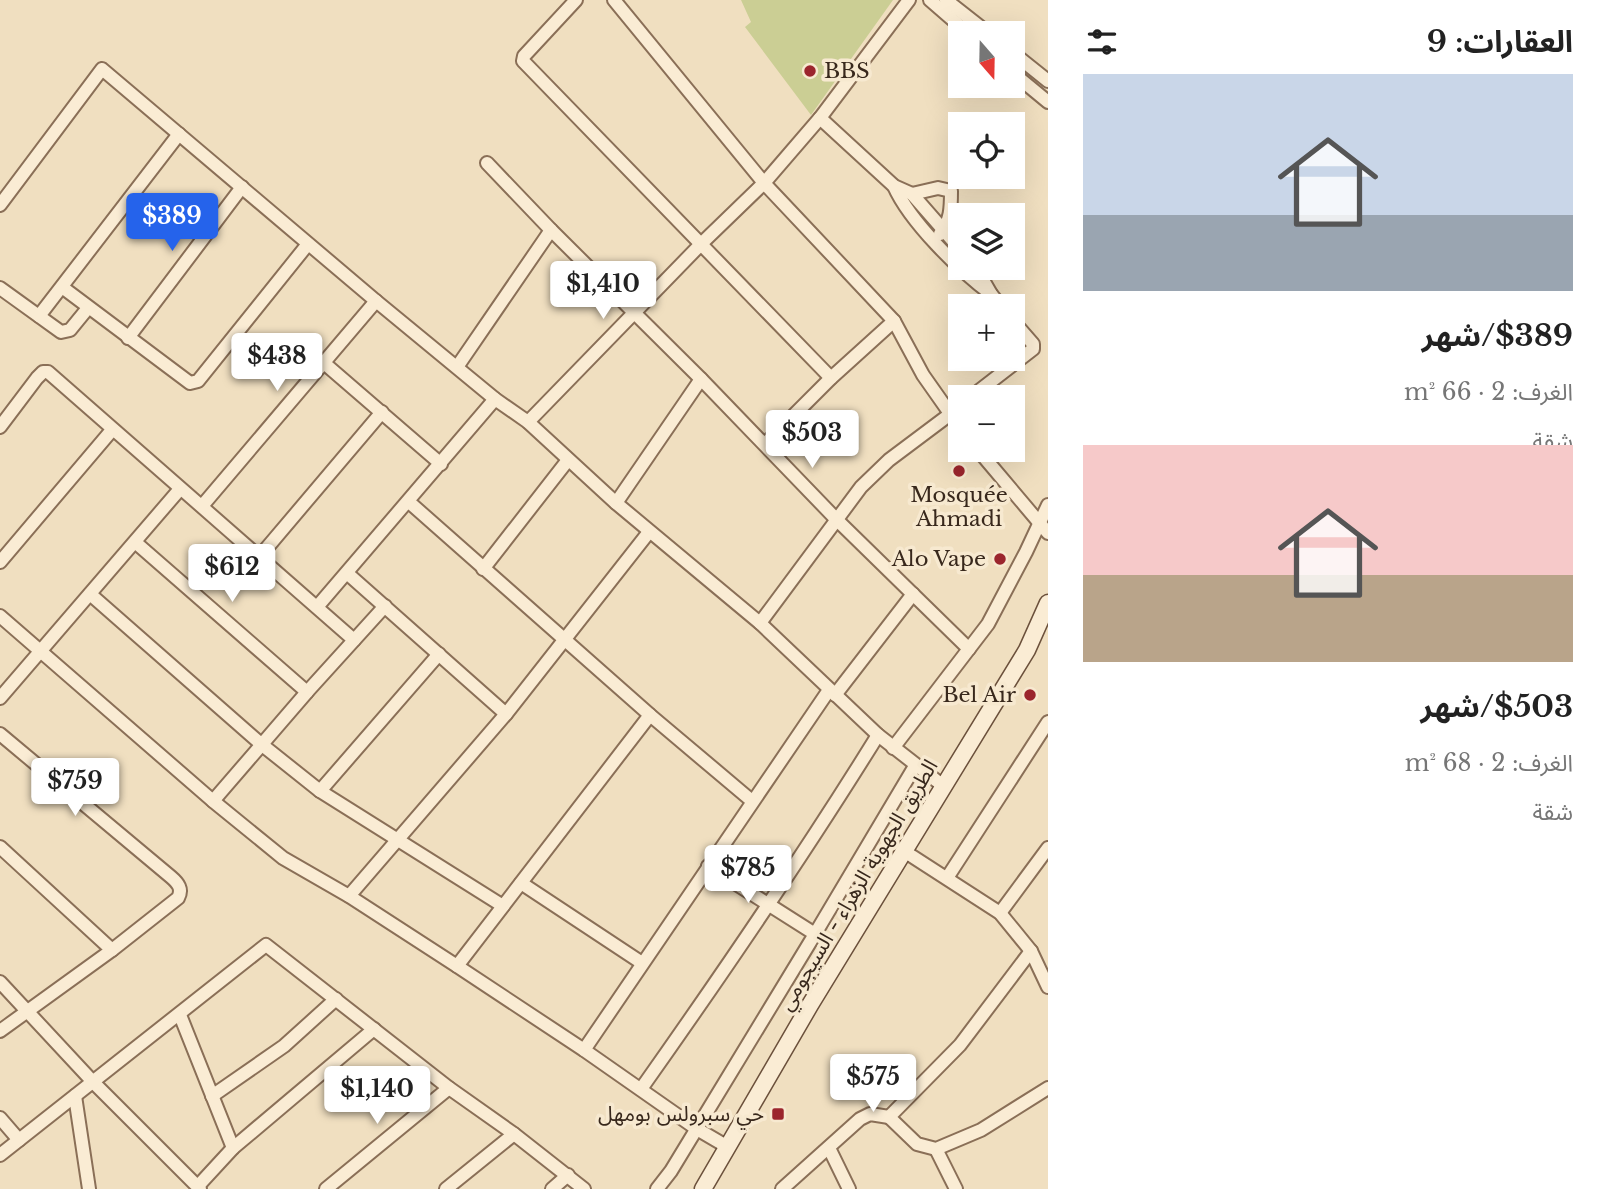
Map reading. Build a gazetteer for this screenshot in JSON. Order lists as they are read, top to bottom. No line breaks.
{"streets":{"main road":["الطريق الجهوية الزهراء - السيجومي"]},"places":{"other":["BBS","Mosquée Ahmadi","Alo Vape","Bel Air"],"transit":["حي سبرولس بومهل"]},"north":"bottom","page":{"heading":"العقارات: 9","map_buttons":["+","−"],"list":[{"name":"$389/شهر","note":"الغرف: 2 · 66 m² · شقة"},{"name":"$503/شهر","note":"الغرف: 2 · 68 m² · شقة"}],"price":["$389","$1,410","$438","$503","$612","$759","$785","$575","$1,140"]}}
